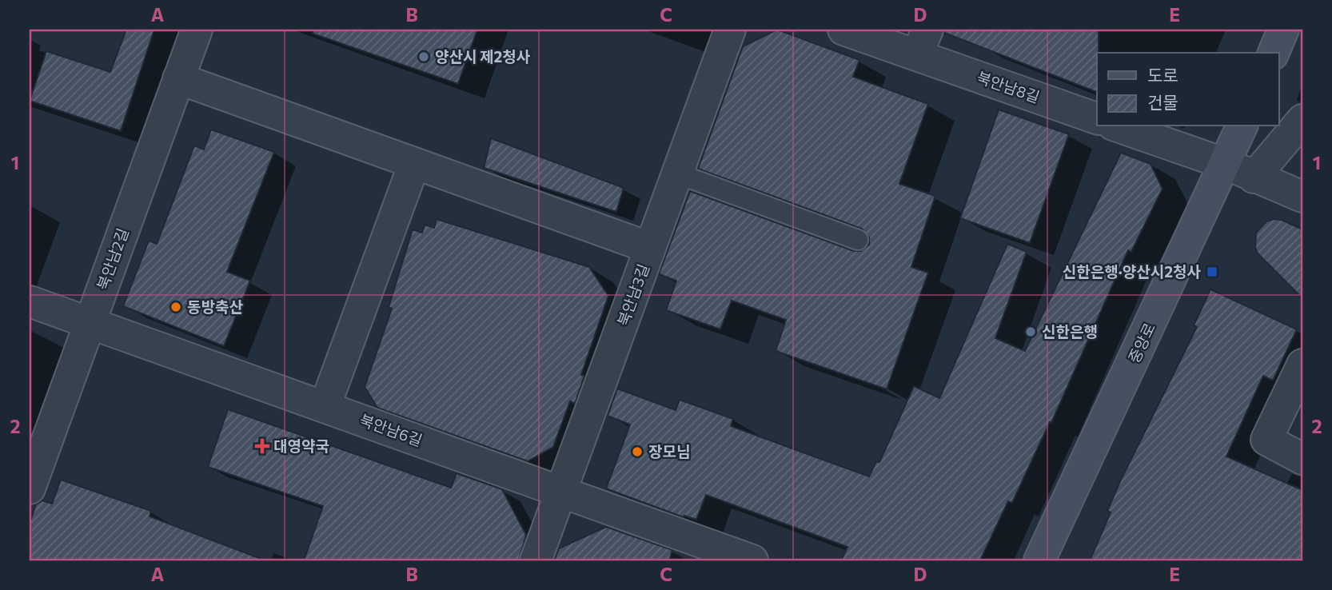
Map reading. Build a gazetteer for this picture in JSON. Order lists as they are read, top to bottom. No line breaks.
{"streets":{"main road":["중앙로"],"street":["북안남8길","북안남2길","북안남3길","북안남6길"]},"crossings":[["북안남2길","북안남6길"],["북안남3길","북안남6길"]],"places":{"other":["양산시 제2청사","동방축산","신한은행","장모님"],"transit":["신한은행·양산시2청사"],"health":["대영약국"]},"legend":["도로","건물"],"grid":{"columns":["A","B","C","D","E"],"rows":["1","2"]}}
